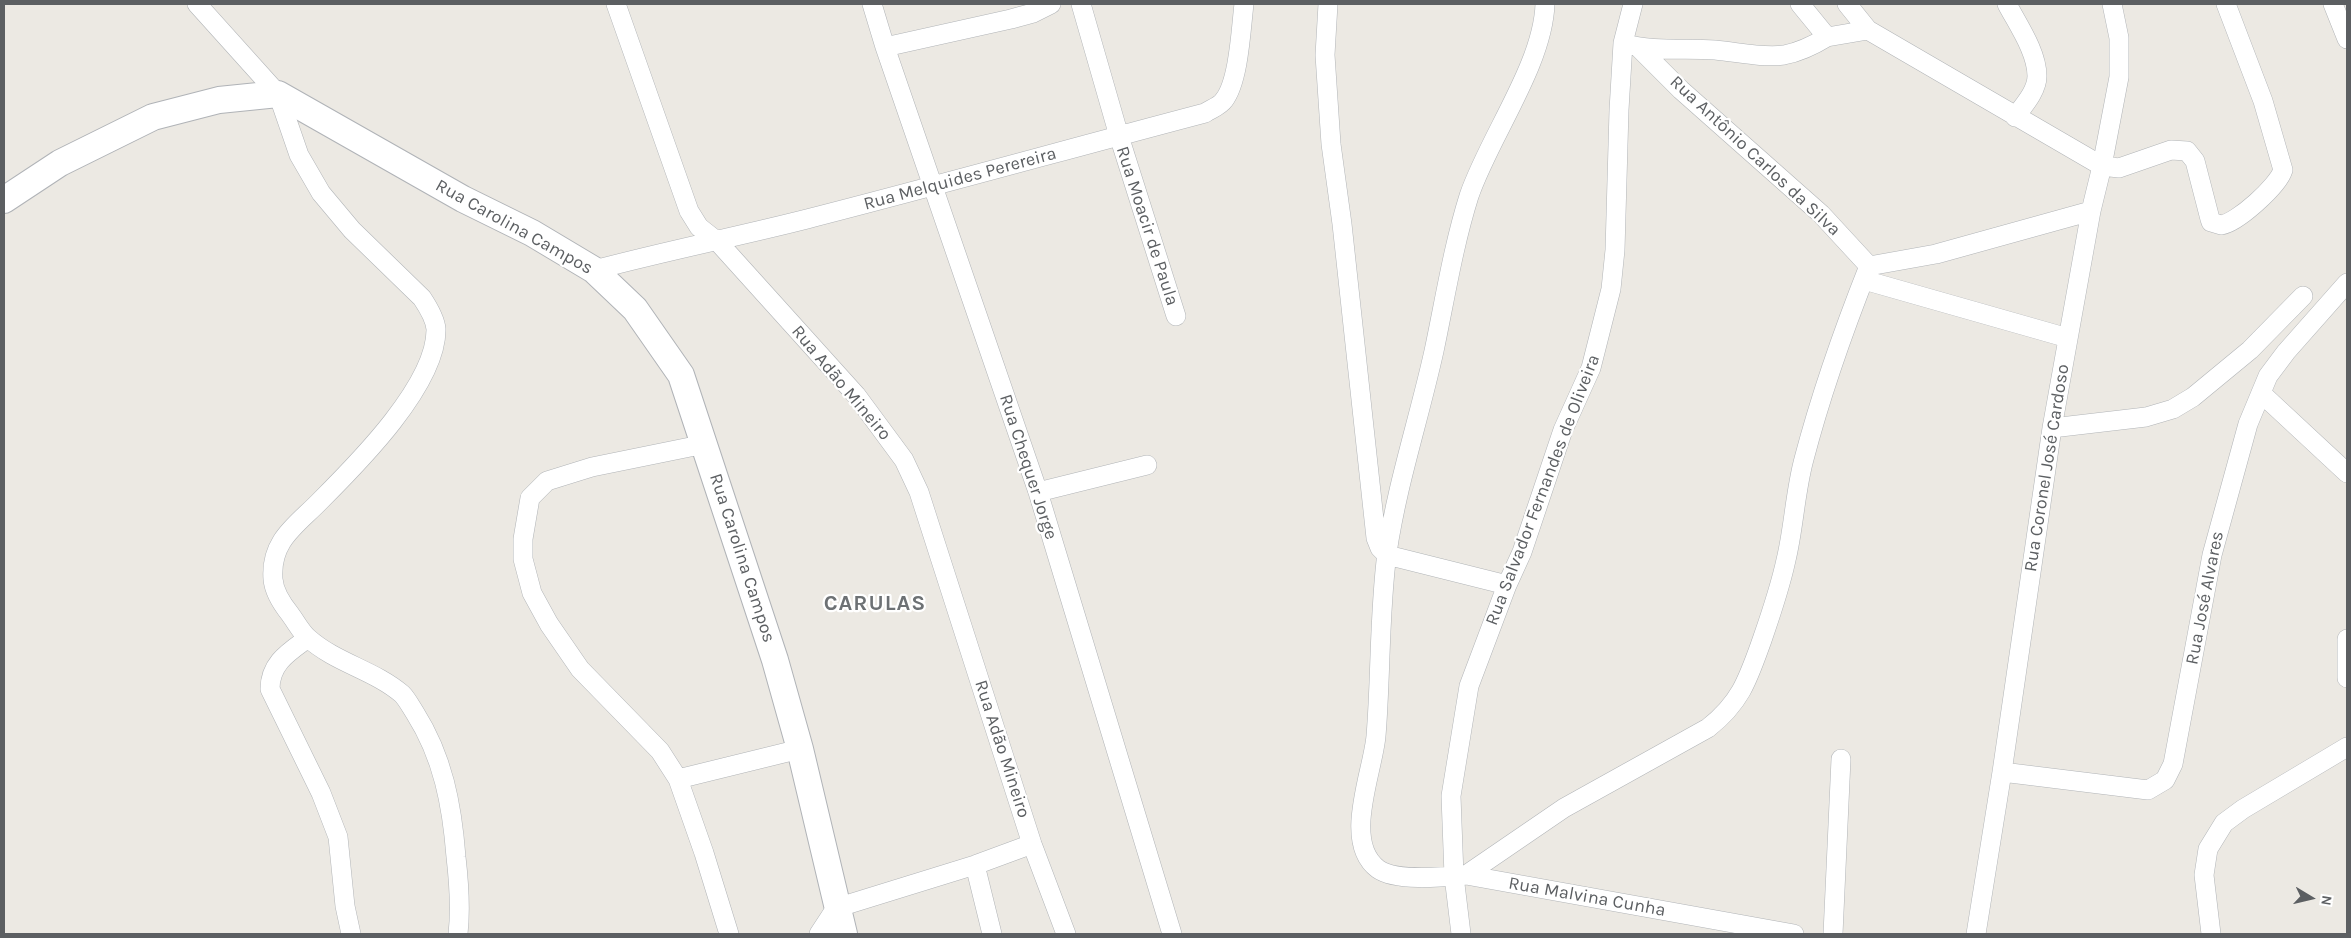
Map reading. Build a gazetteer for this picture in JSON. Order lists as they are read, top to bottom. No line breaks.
{"streets":{"main road":["Rua Carolina Campos"],"street":["Rua Antônio Carlos da Silva","Rua Melquides Perereira","Rua Moacir de Paula","Rua Adão Mineiro","Rua Chequer Jorge","Rua Coronel José Cardoso","Rua Salvador Fernandes de Oliveira","Rua José Alvares","Rua Malvina Cunha"]},"crossings":[["Rua Antônio Carlos da Silva","Rua Salvador Fernandes de Oliveira"],["Rua Melquides Perereira","Rua Moacir de Paula"],["Rua Melquides Perereira","Rua Carolina Campos"],["Rua Melquides Perereira","Rua Adão Mineiro"],["Rua Melquides Perereira","Rua Chequer Jorge"],["Rua Coronel José Cardoso","Rua José Alvares"],["Rua Salvador Fernandes de Oliveira","Rua Malvina Cunha"]],"districts":["CARULAS"],"north":"right"}
